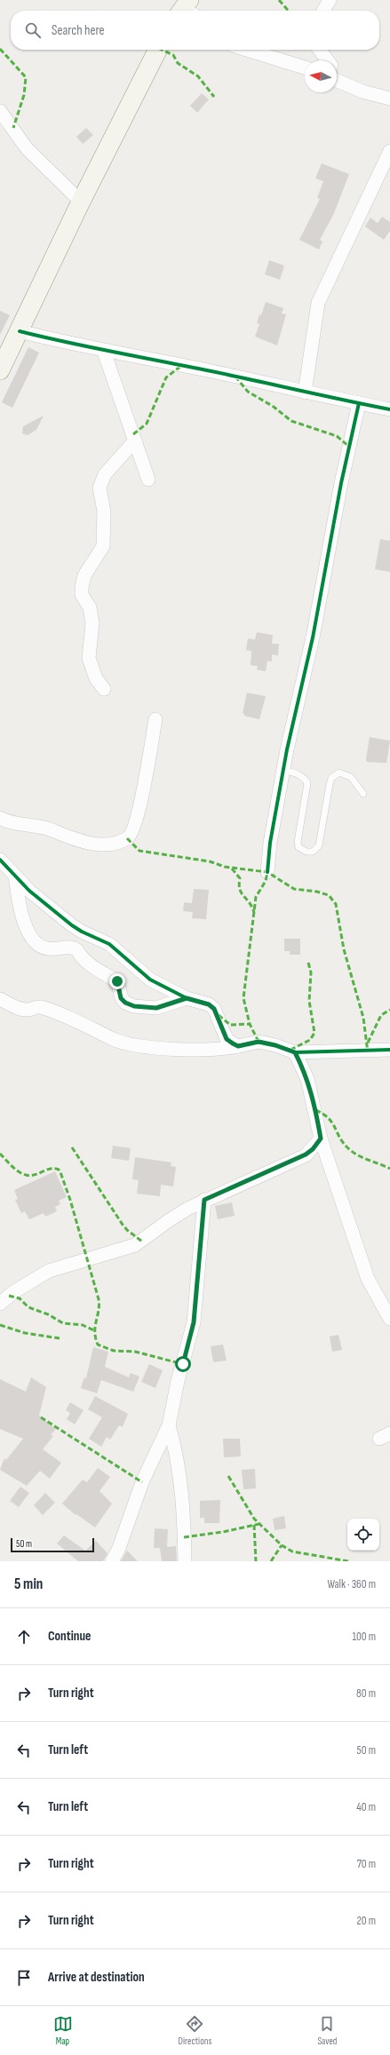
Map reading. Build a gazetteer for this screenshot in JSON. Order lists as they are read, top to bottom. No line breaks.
{"scale_bar":"50 m","north":"left","page":{"search":"Search here","scale":"50 m","heading":["5 min","Walk · 360 m"],"list":[["Continue","100 m"],["Turn right","80 m"],["Turn left","50 m"],["Turn left","40 m"],["Turn right","70 m"],["Turn right","20 m"],"Arrive at destination"],"nav":["Map","Directions","Saved"]}}
